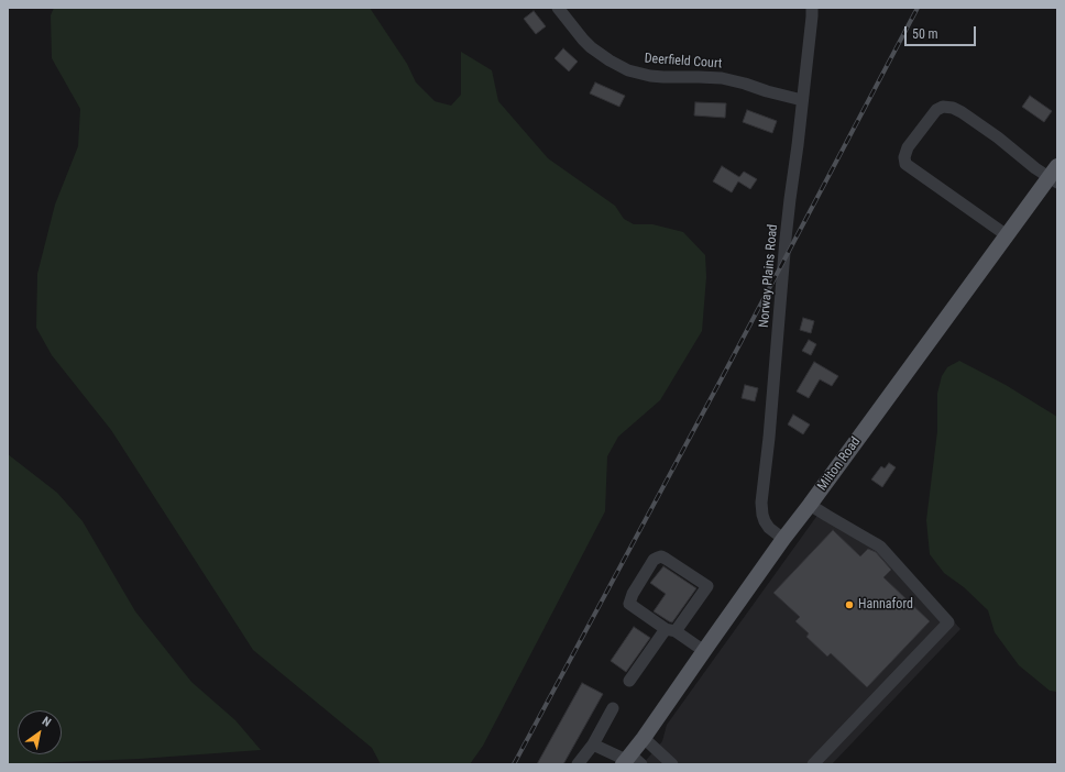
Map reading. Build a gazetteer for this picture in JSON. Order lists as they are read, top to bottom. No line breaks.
{"streets":{"main road":["Milton Road"],"street":["Deerfield Court","Norway Plains Road"]},"crossings":[["Deerfield Court","Norway Plains Road"],["Norway Plains Road","Milton Road"]],"places":["Hannaford"],"scale_bar":"50 m","north":"top right"}
